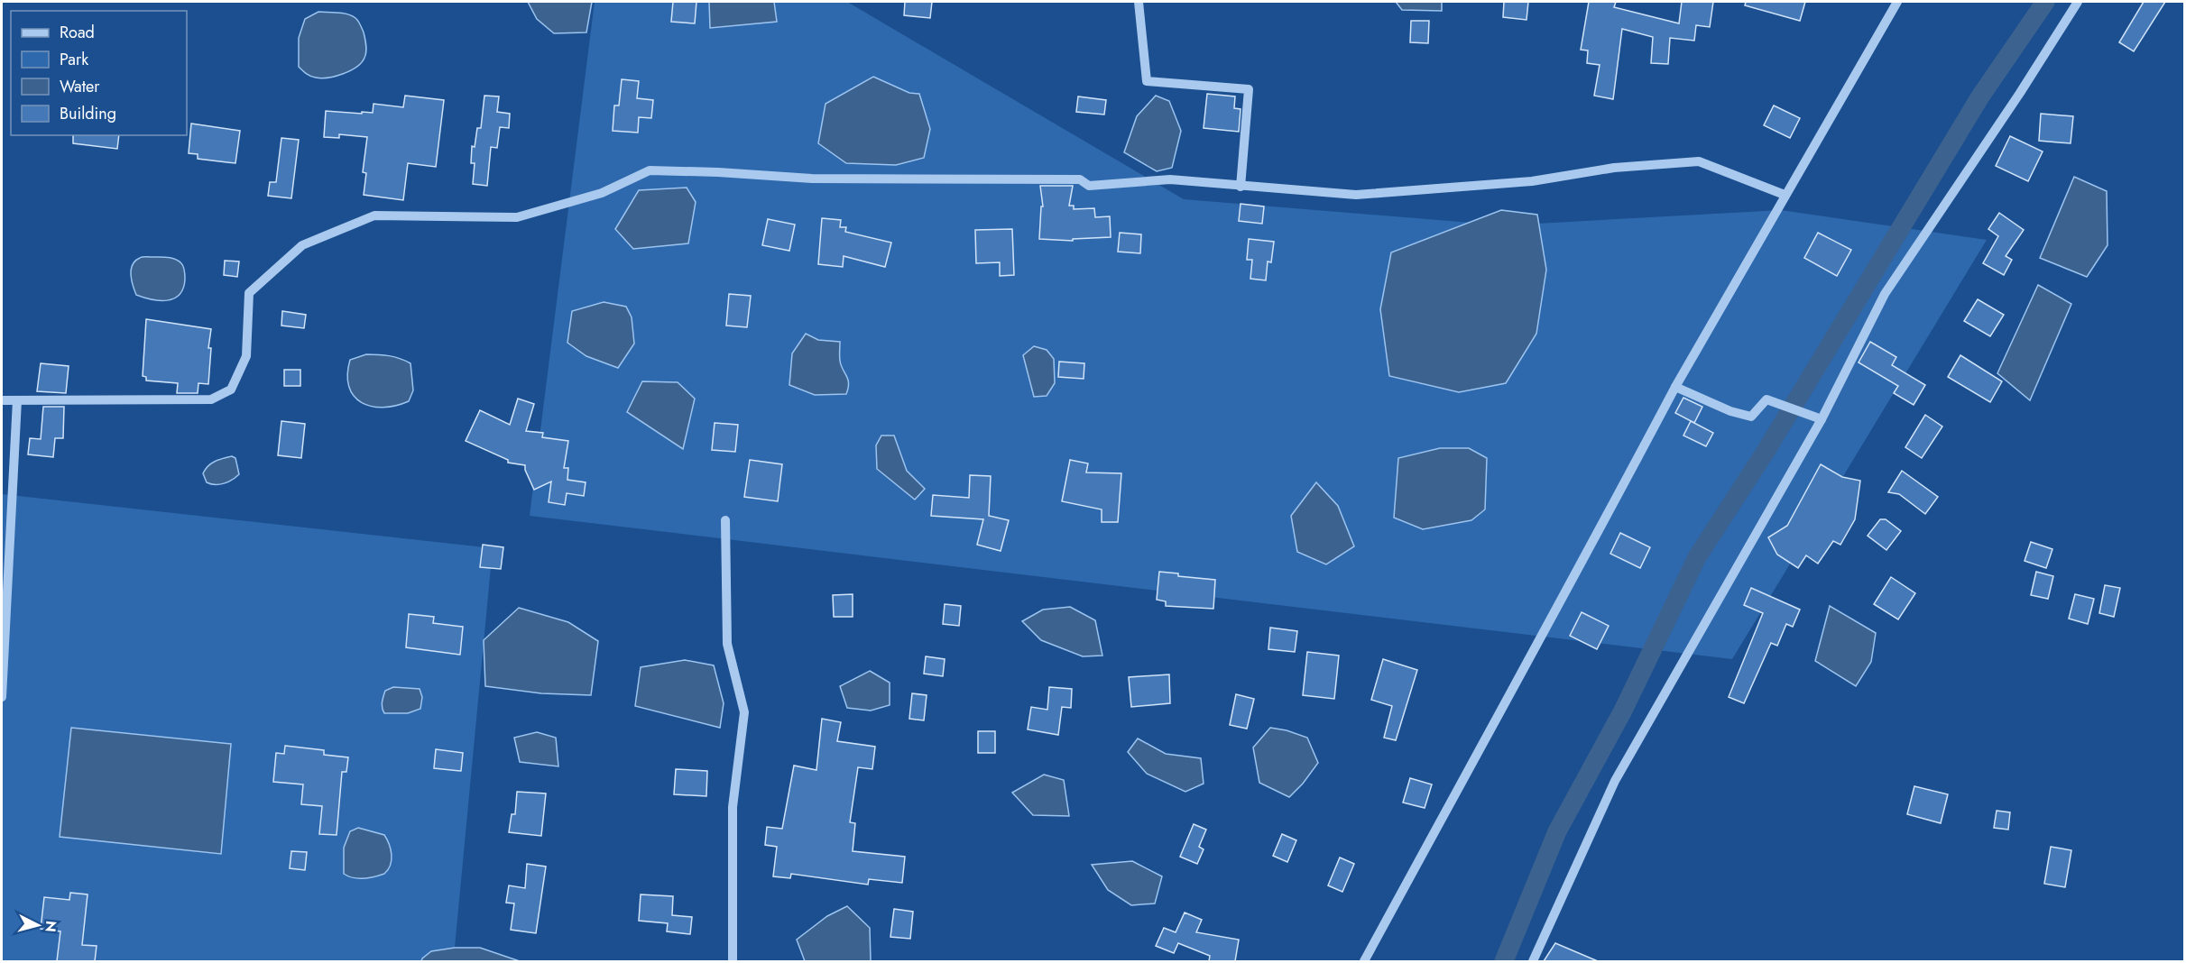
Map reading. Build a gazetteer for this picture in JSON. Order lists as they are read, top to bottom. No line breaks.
{"legend":["Road","Park","Water","Building"],"north":"right"}
